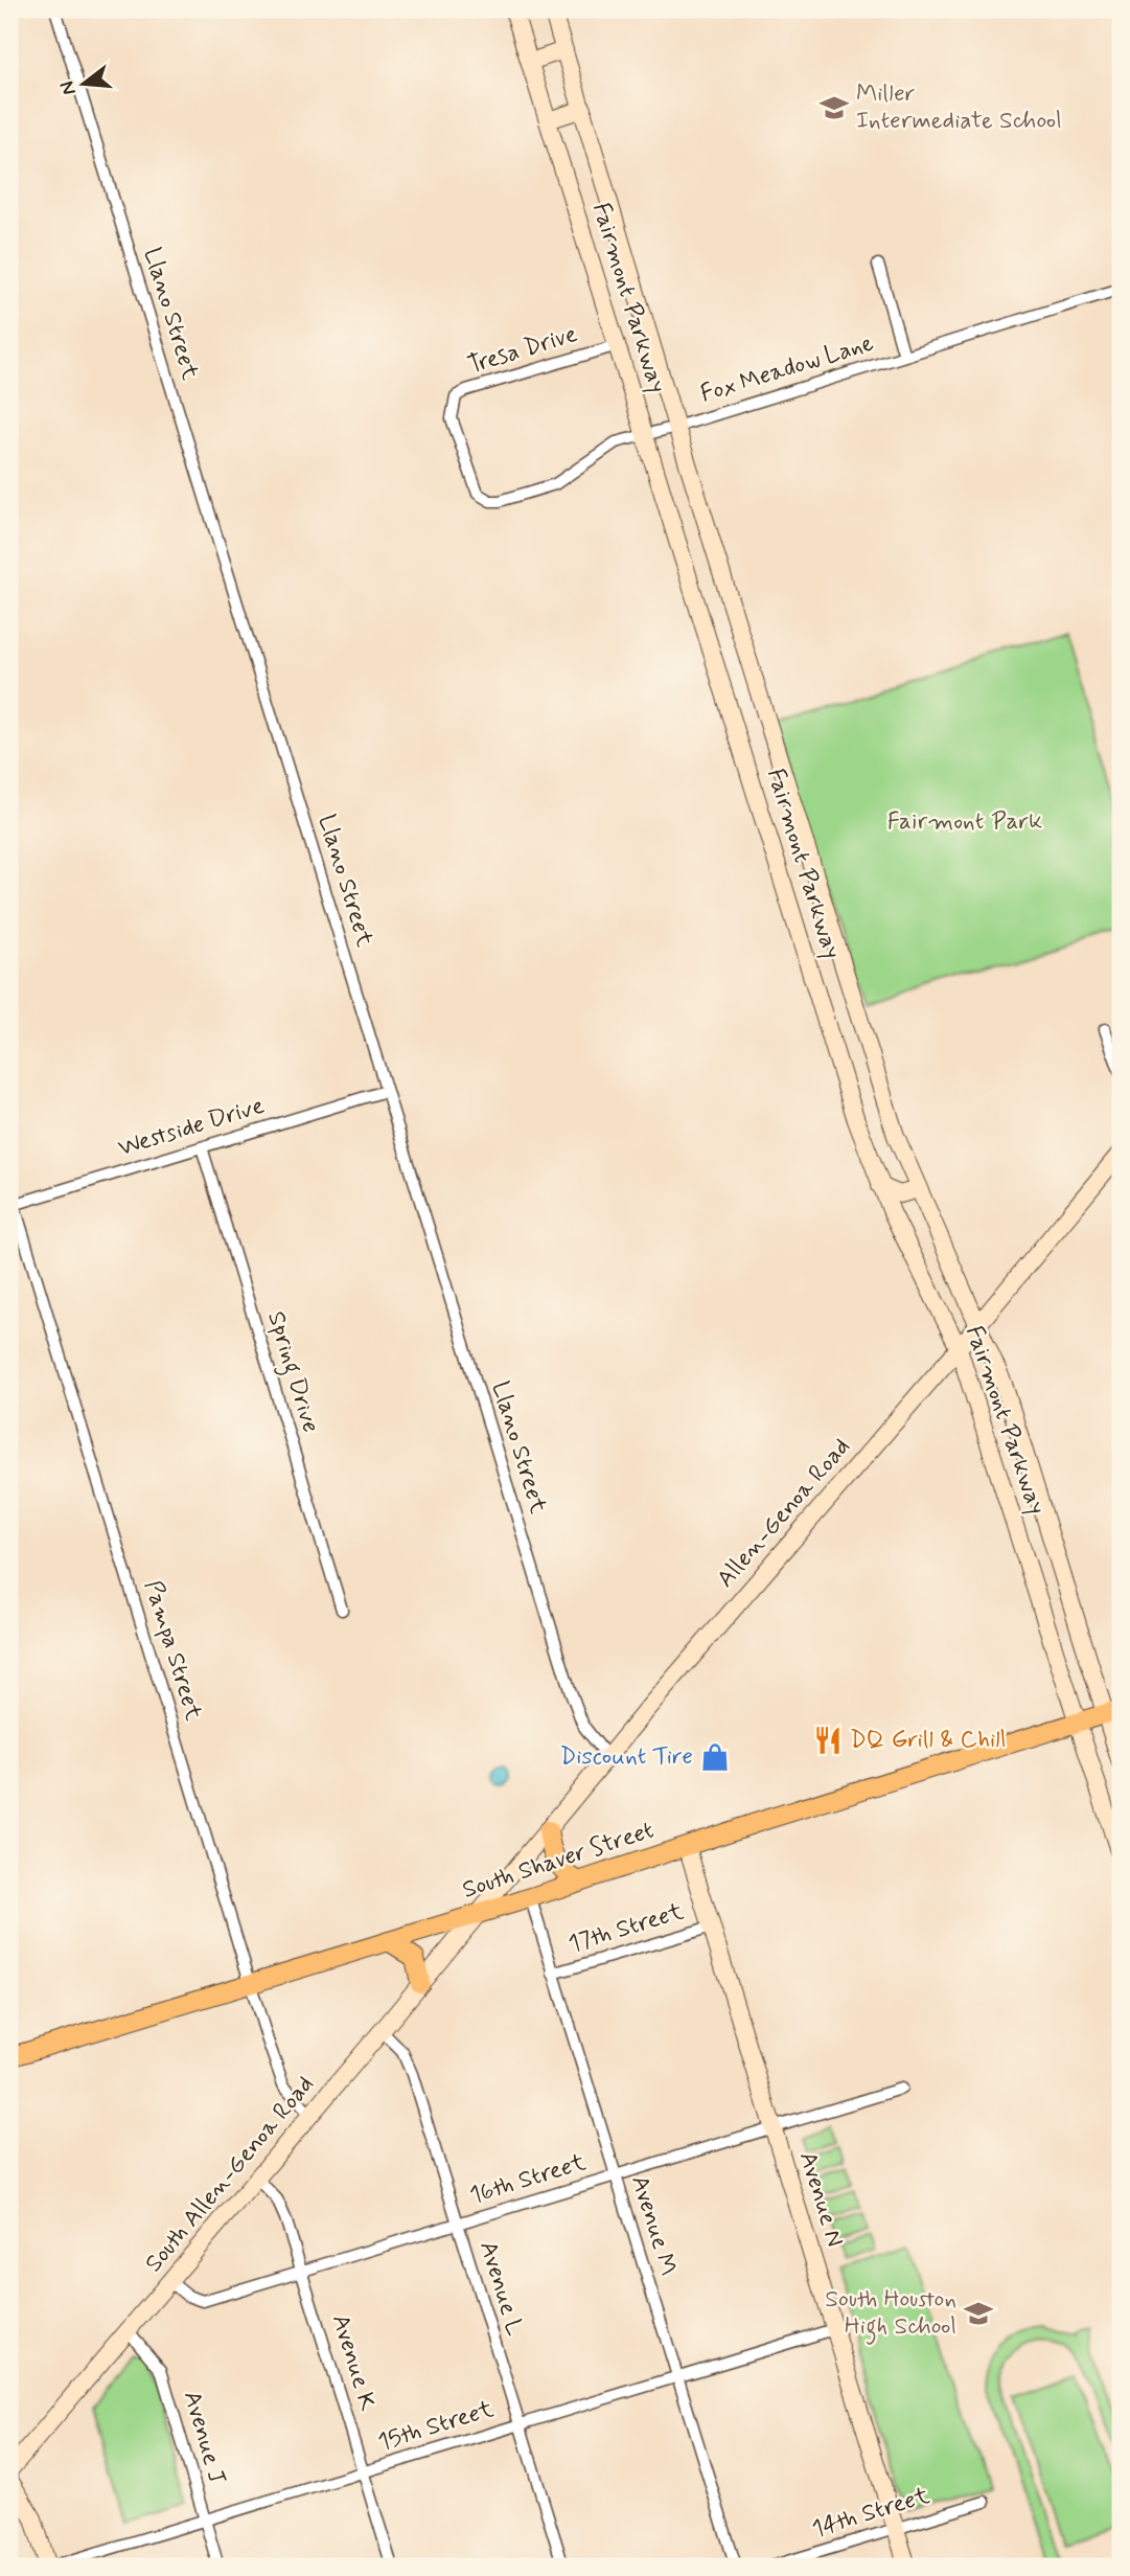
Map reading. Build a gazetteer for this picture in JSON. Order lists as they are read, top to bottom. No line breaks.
{"streets":{"main road":["Fairmont Parkway","Allen-Genoa Road","South Shaver Street","South Allen-Genoa Road","Avenue N"],"street":["Llano Street","Tresa Drive","Fox Meadow Lane","Westside Drive","Spring Drive","Pampa Street","17th Street","16th Street","Avenue M","Avenue L","Avenue K","15th Street","Avenue J","14th Street"]},"crossings":[["Fairmont Parkway","Tresa Drive"],["Fairmont Parkway","Fox Meadow Lane"],["Fairmont Parkway","Allen-Genoa Road"],["Fairmont Parkway","South Shaver Street"],["Llano Street","Westside Drive"],["Llano Street","Allen-Genoa Road"],["Tresa Drive","Fox Meadow Lane"],["Westside Drive","Spring Drive"],["Westside Drive","Pampa Street"],["Allen-Genoa Road","South Shaver Street"],["Allen-Genoa Road","South Allen-Genoa Road"],["Pampa Street","South Shaver Street"],["Pampa Street","South Allen-Genoa Road"],["South Shaver Street","South Allen-Genoa Road"],["South Shaver Street","Avenue N"],["South Shaver Street","Avenue M"],["17th Street","Avenue N"],["17th Street","Avenue M"],["South Allen-Genoa Road","16th Street"],["South Allen-Genoa Road","Avenue L"],["South Allen-Genoa Road","Avenue K"],["South Allen-Genoa Road","Avenue J"],["16th Street","Avenue N"],["16th Street","Avenue M"],["16th Street","Avenue L"],["16th Street","Avenue K"],["Avenue N","15th Street"],["Avenue N","14th Street"],["Avenue M","15th Street"],["Avenue L","15th Street"],["Avenue K","15th Street"],["15th Street","Avenue J"]],"parks":["Fairmont Park"],"places":{"school or university":["Miller Intermediate School","South Houston High School"],"restaurant":["DQ Grill & Chill"],"shop":["Discount Tire"]},"north":"left"}
